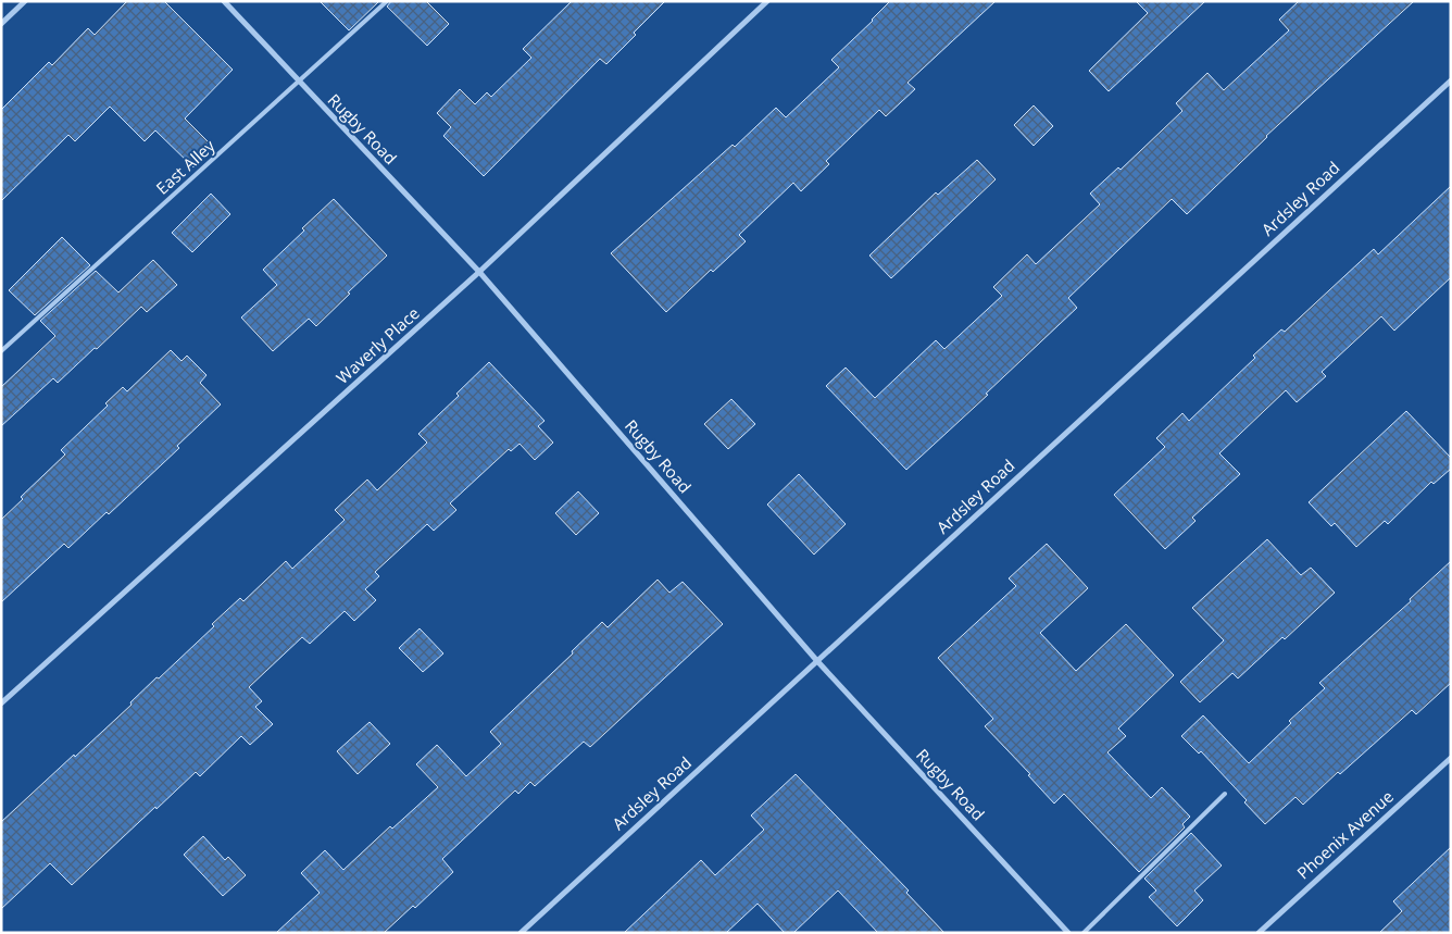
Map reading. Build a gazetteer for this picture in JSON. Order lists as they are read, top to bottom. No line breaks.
{"streets":{"street":["Rugby Road","Ardsley Road","Waverly Place","Phoenix Avenue"],"lane":["East Alley"]},"crossings":[["Rugby Road","East Alley"],["Rugby Road","Ardsley Road"],["Rugby Road","Waverly Place"]]}
